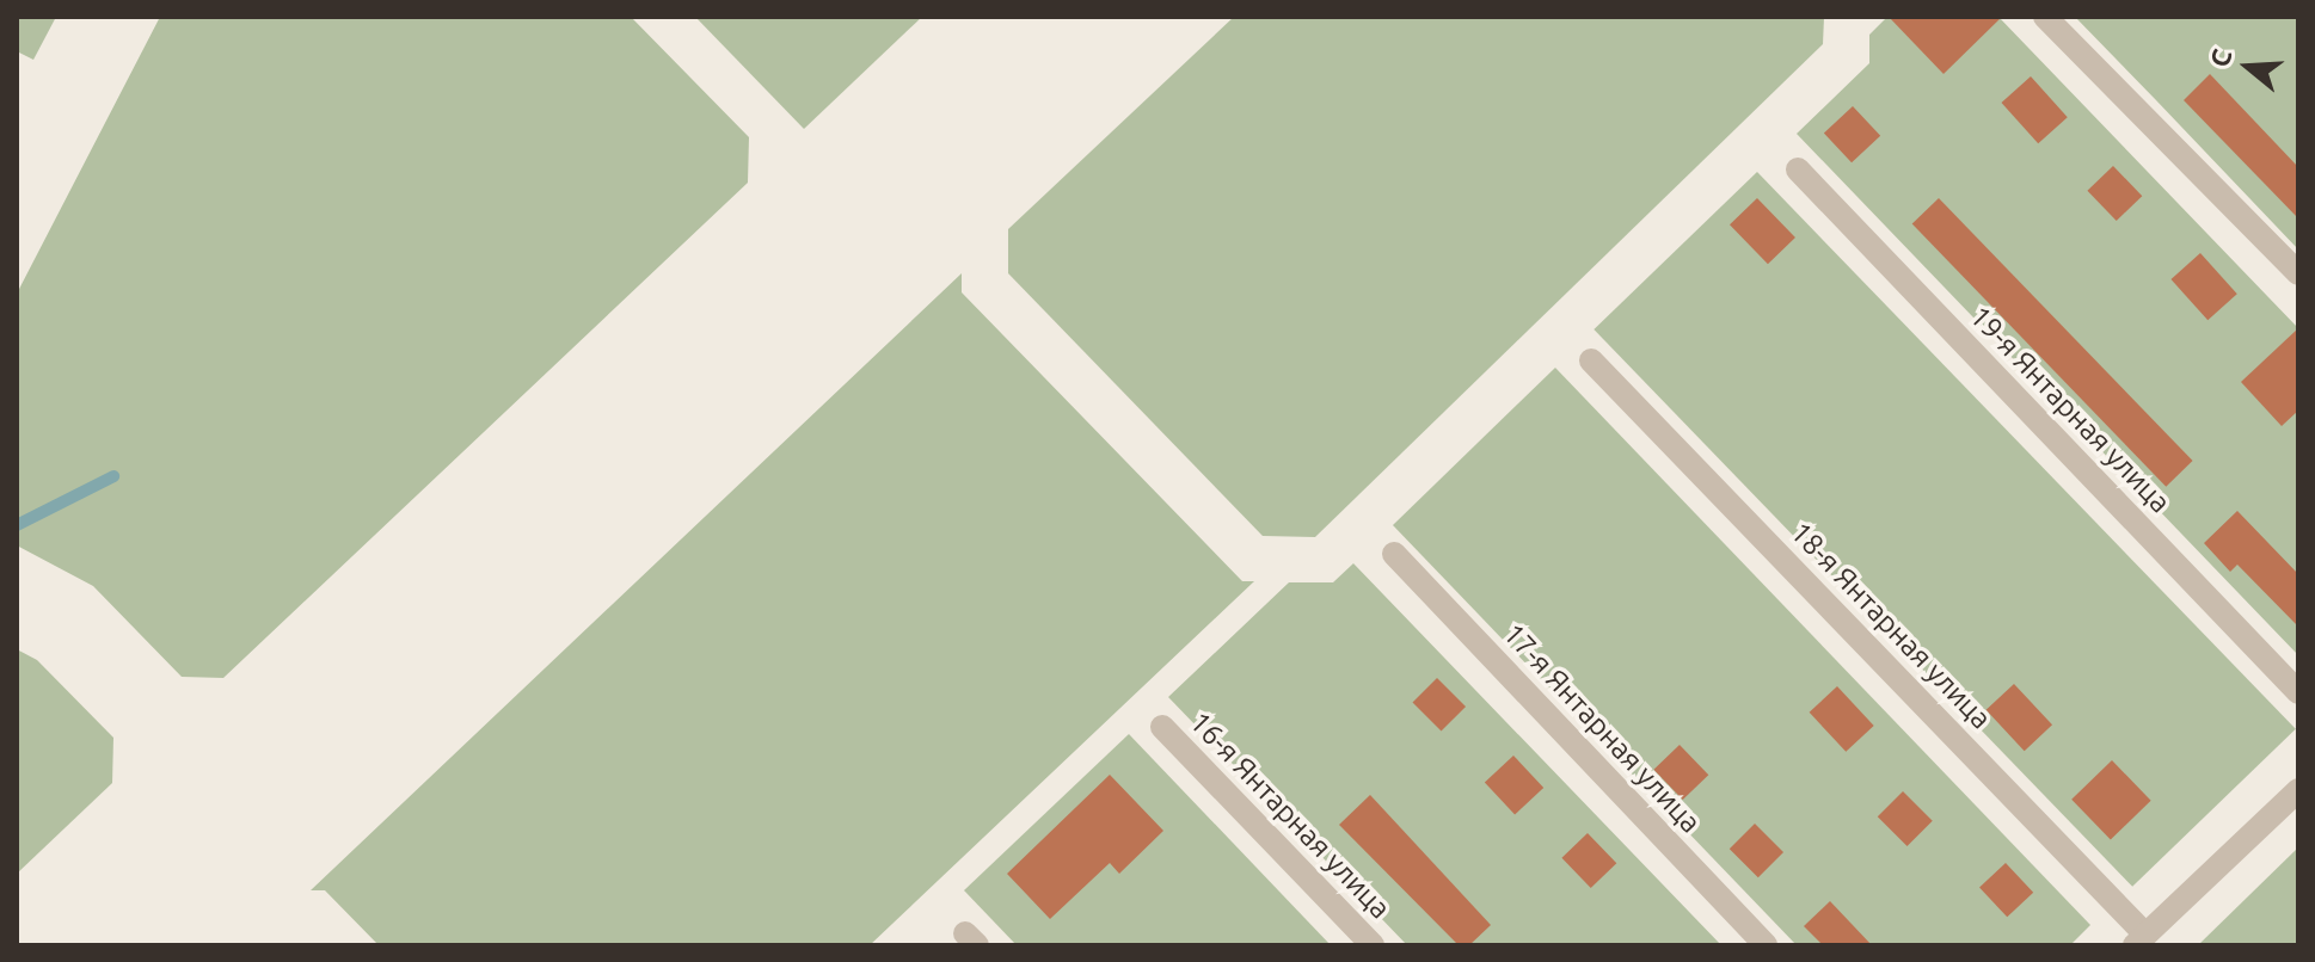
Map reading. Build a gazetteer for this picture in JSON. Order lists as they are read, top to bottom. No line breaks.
{"streets":{"street":["19-я Янтарная улица","18-я Янтарная улица","17-я Янтарная улица","16-я Янтарная улица"]},"north":"left"}
